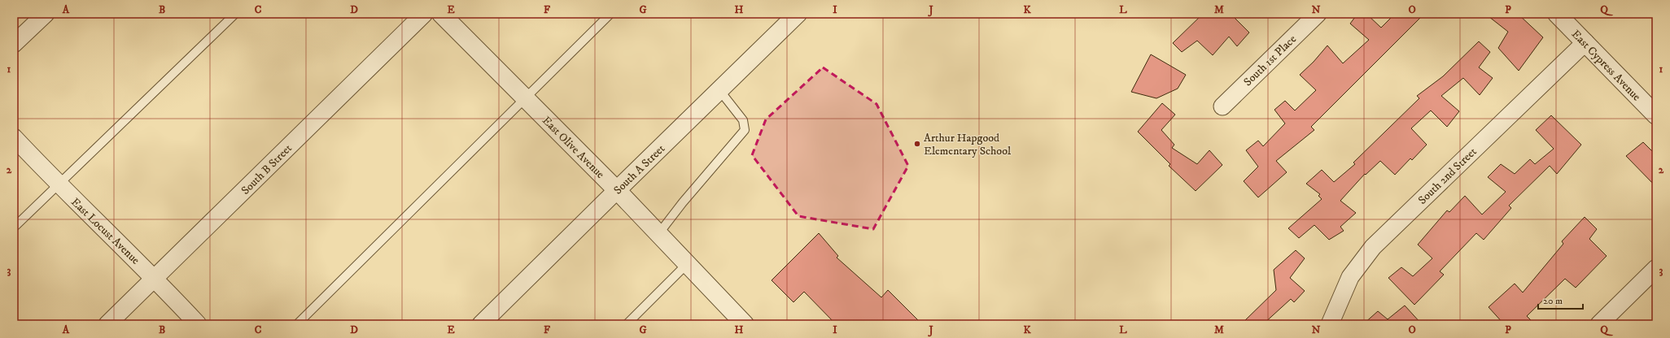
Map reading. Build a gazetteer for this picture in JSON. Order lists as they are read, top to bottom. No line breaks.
{"streets":{"street":["South 1st Place","East Cypress Avenue","East Olive Avenue","South B Street","South A Street","South 2nd Street","East Locust Avenue"]},"crossings":[["East Cypress Avenue","South 2nd Street"],["East Olive Avenue","South A Street"],["South B Street","East Locust Avenue"]],"places":["Arthur Hapgood Elementary School"],"scale_bar":"20 m","grid":{"columns":["A","B","C","D","E","F","G","H","I","J","K","L","M","N","O","P","Q"],"rows":["1","2","3"]}}
